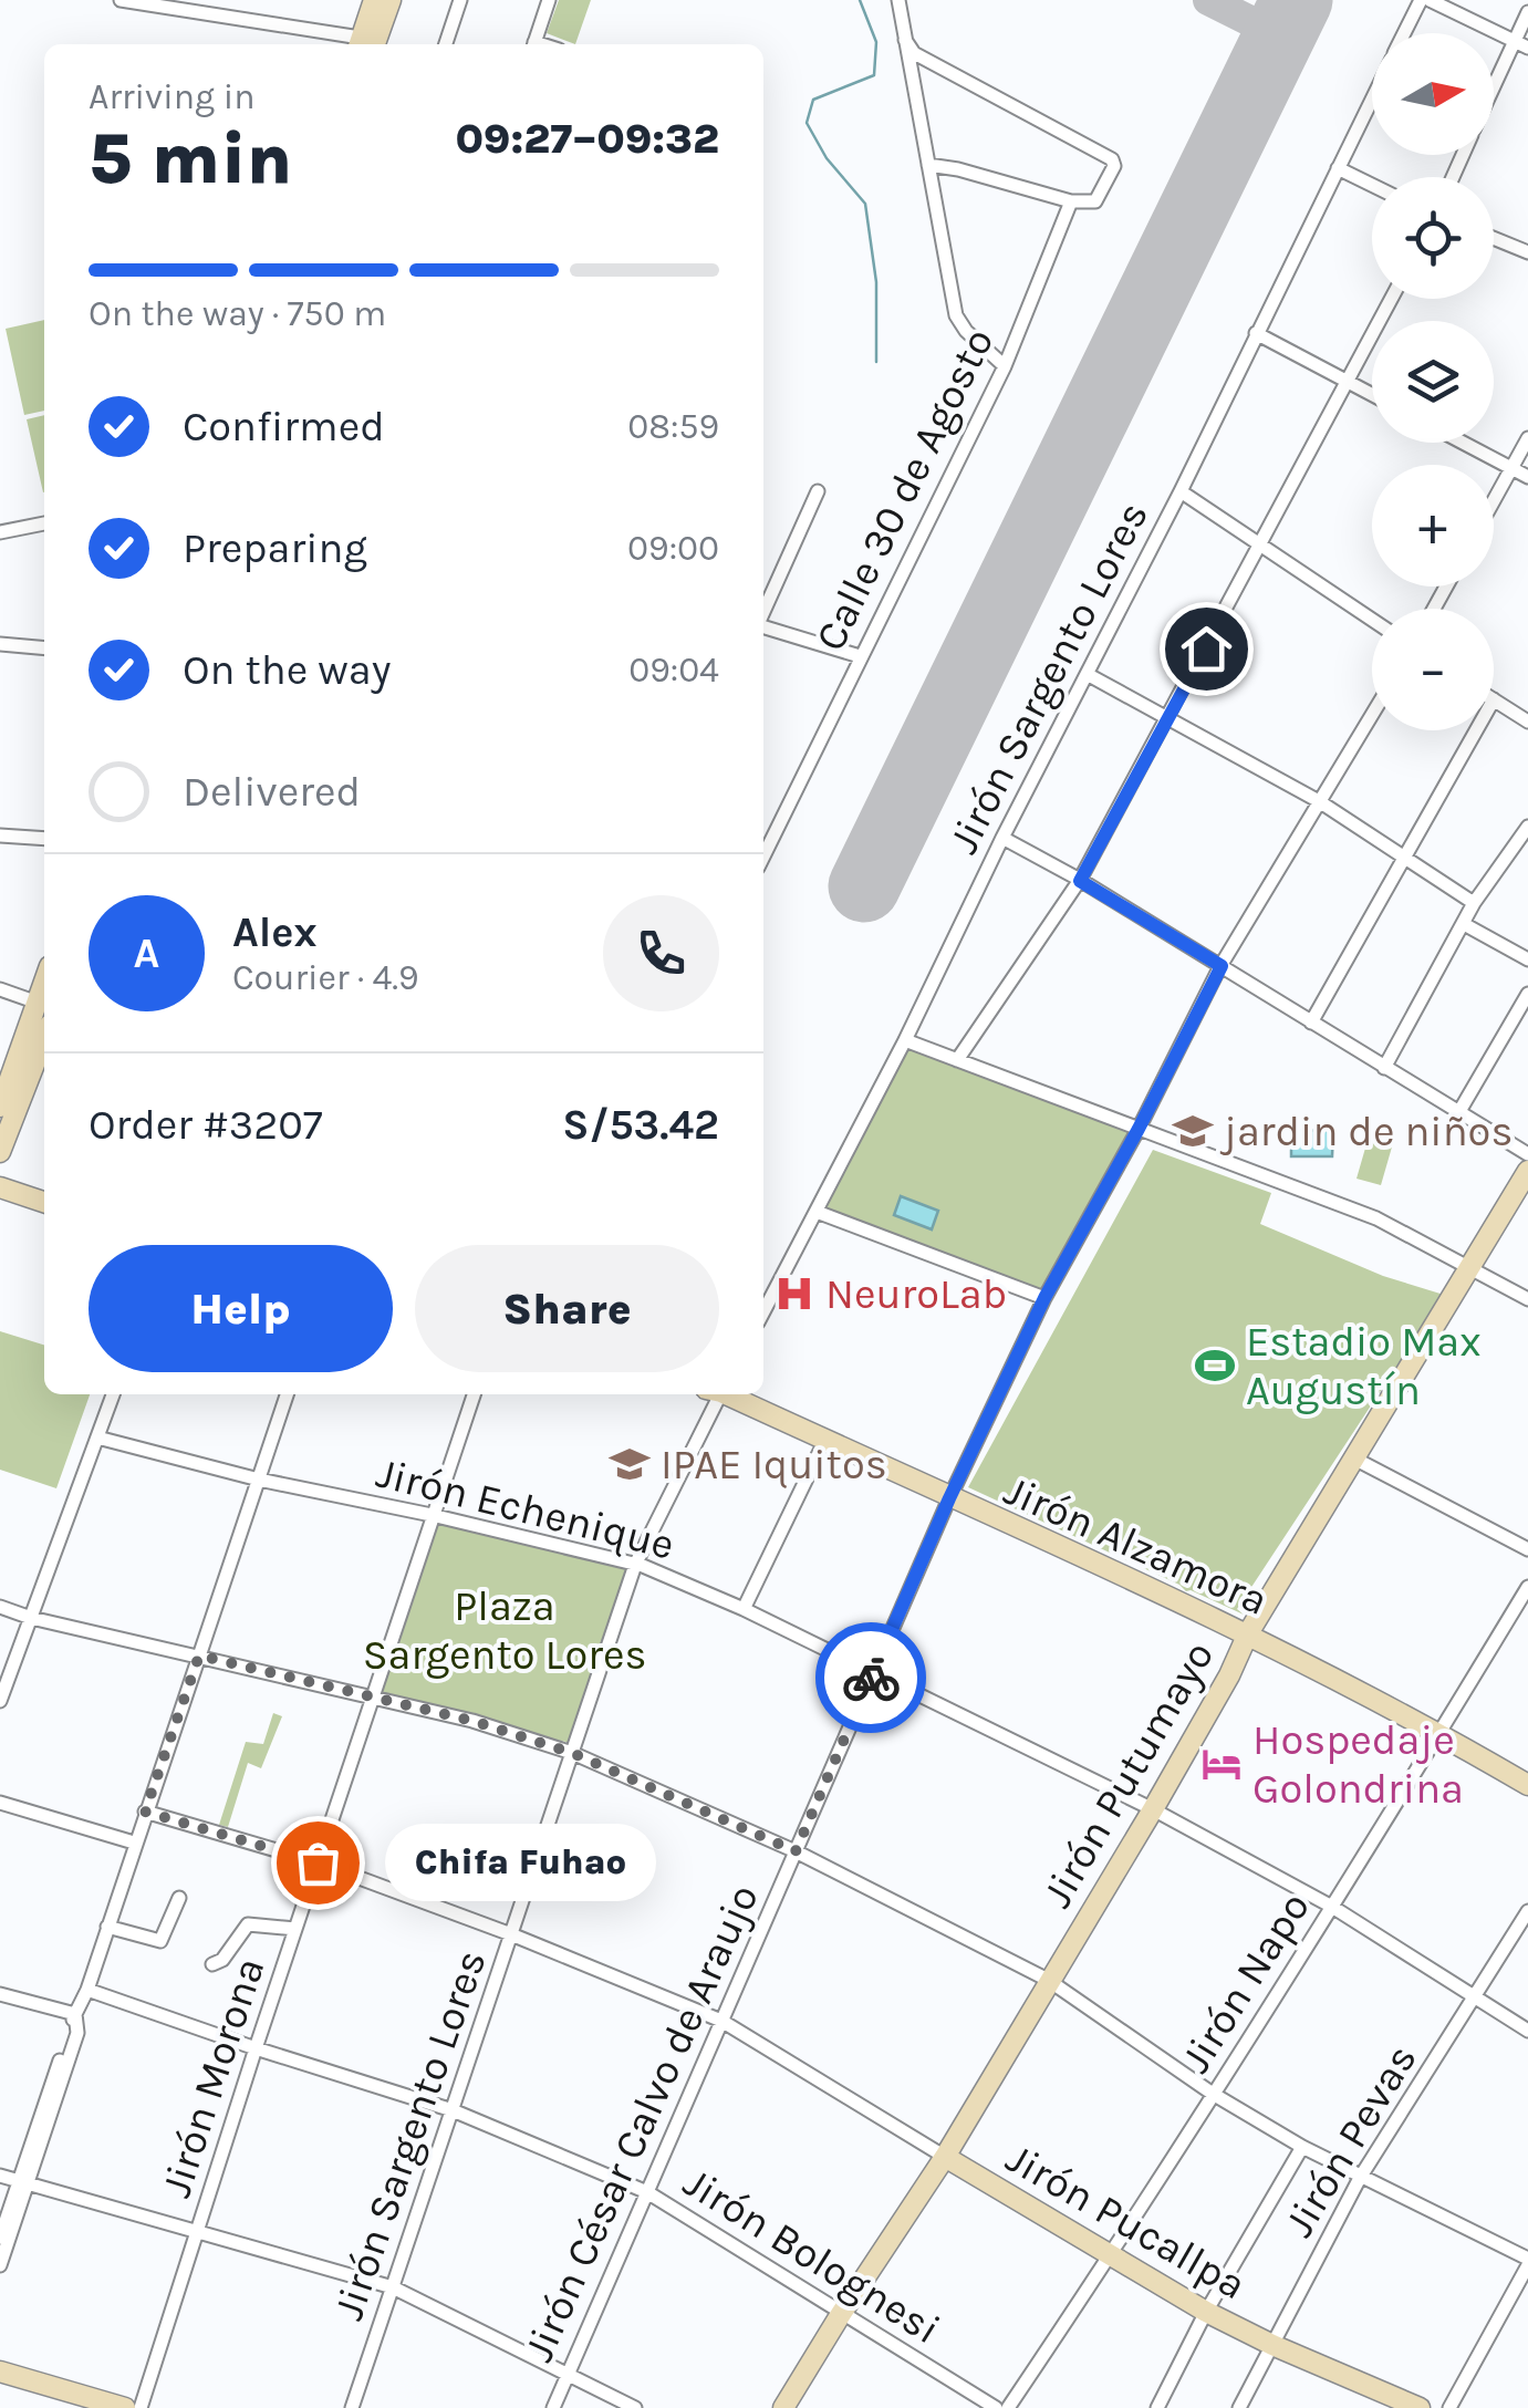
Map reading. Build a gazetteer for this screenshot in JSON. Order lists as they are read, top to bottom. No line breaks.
{"streets":{"street":["Calle 30 de Agosto","Jirón Sargento Lores","Jirón Echenique","Jirón Alzamora","Jirón Putumayo","Jirón Napo","Jirón Morona","Jirón César Calvo de Araujo","Jirón Pevas","Jirón Pucallpa","Jirón Bolognesi"]},"crossings":[["Jirón Sargento Lores","Jirón Echenique"],["Jirón Sargento Lores","Jirón Bolognesi"],["Jirón Echenique","Jirón Putumayo"],["Jirón Echenique","Jirón Napo"],["Jirón Echenique","Jirón Morona"],["Jirón Echenique","Jirón César Calvo de Araujo"],["Jirón Echenique","Jirón Pevas"],["Jirón Alzamora","Jirón Putumayo"],["Jirón Alzamora","Jirón Napo"],["Jirón Alzamora","Jirón César Calvo de Araujo"],["Jirón Putumayo","Jirón Pucallpa"],["Jirón Putumayo","Jirón Bolognesi"],["Jirón Napo","Jirón Pucallpa"],["Jirón Morona","Jirón Bolognesi"],["Jirón César Calvo de Araujo","Jirón Bolognesi"],["Jirón Pevas","Jirón Pucallpa"]],"parks":["Plaza Sargento Lores"],"places":{"school or university":["jardin de niños","IPAE Iquitos"],"hospital":["NeuroLab"],"sports":["Estadio Max Augustín"],"hotel":["Hospedaje Golondrina"],"other":["Chifa Fuhao"]},"north":"right","page":{"map_buttons":["+","−"],"heading":["5 min","Arriving in","09:27–09:32"],"panel":["Alex","Courier · 4.9","Order #3207","S/53.42"],"bar":"On the way · 750 m","list":[["Confirmed","08:59"],["Preparing","09:00"],["On the way","09:04"],"Delivered"],"round":"A","buttons":["Help","Share"],"bubble":"Chifa Fuhao"}}
